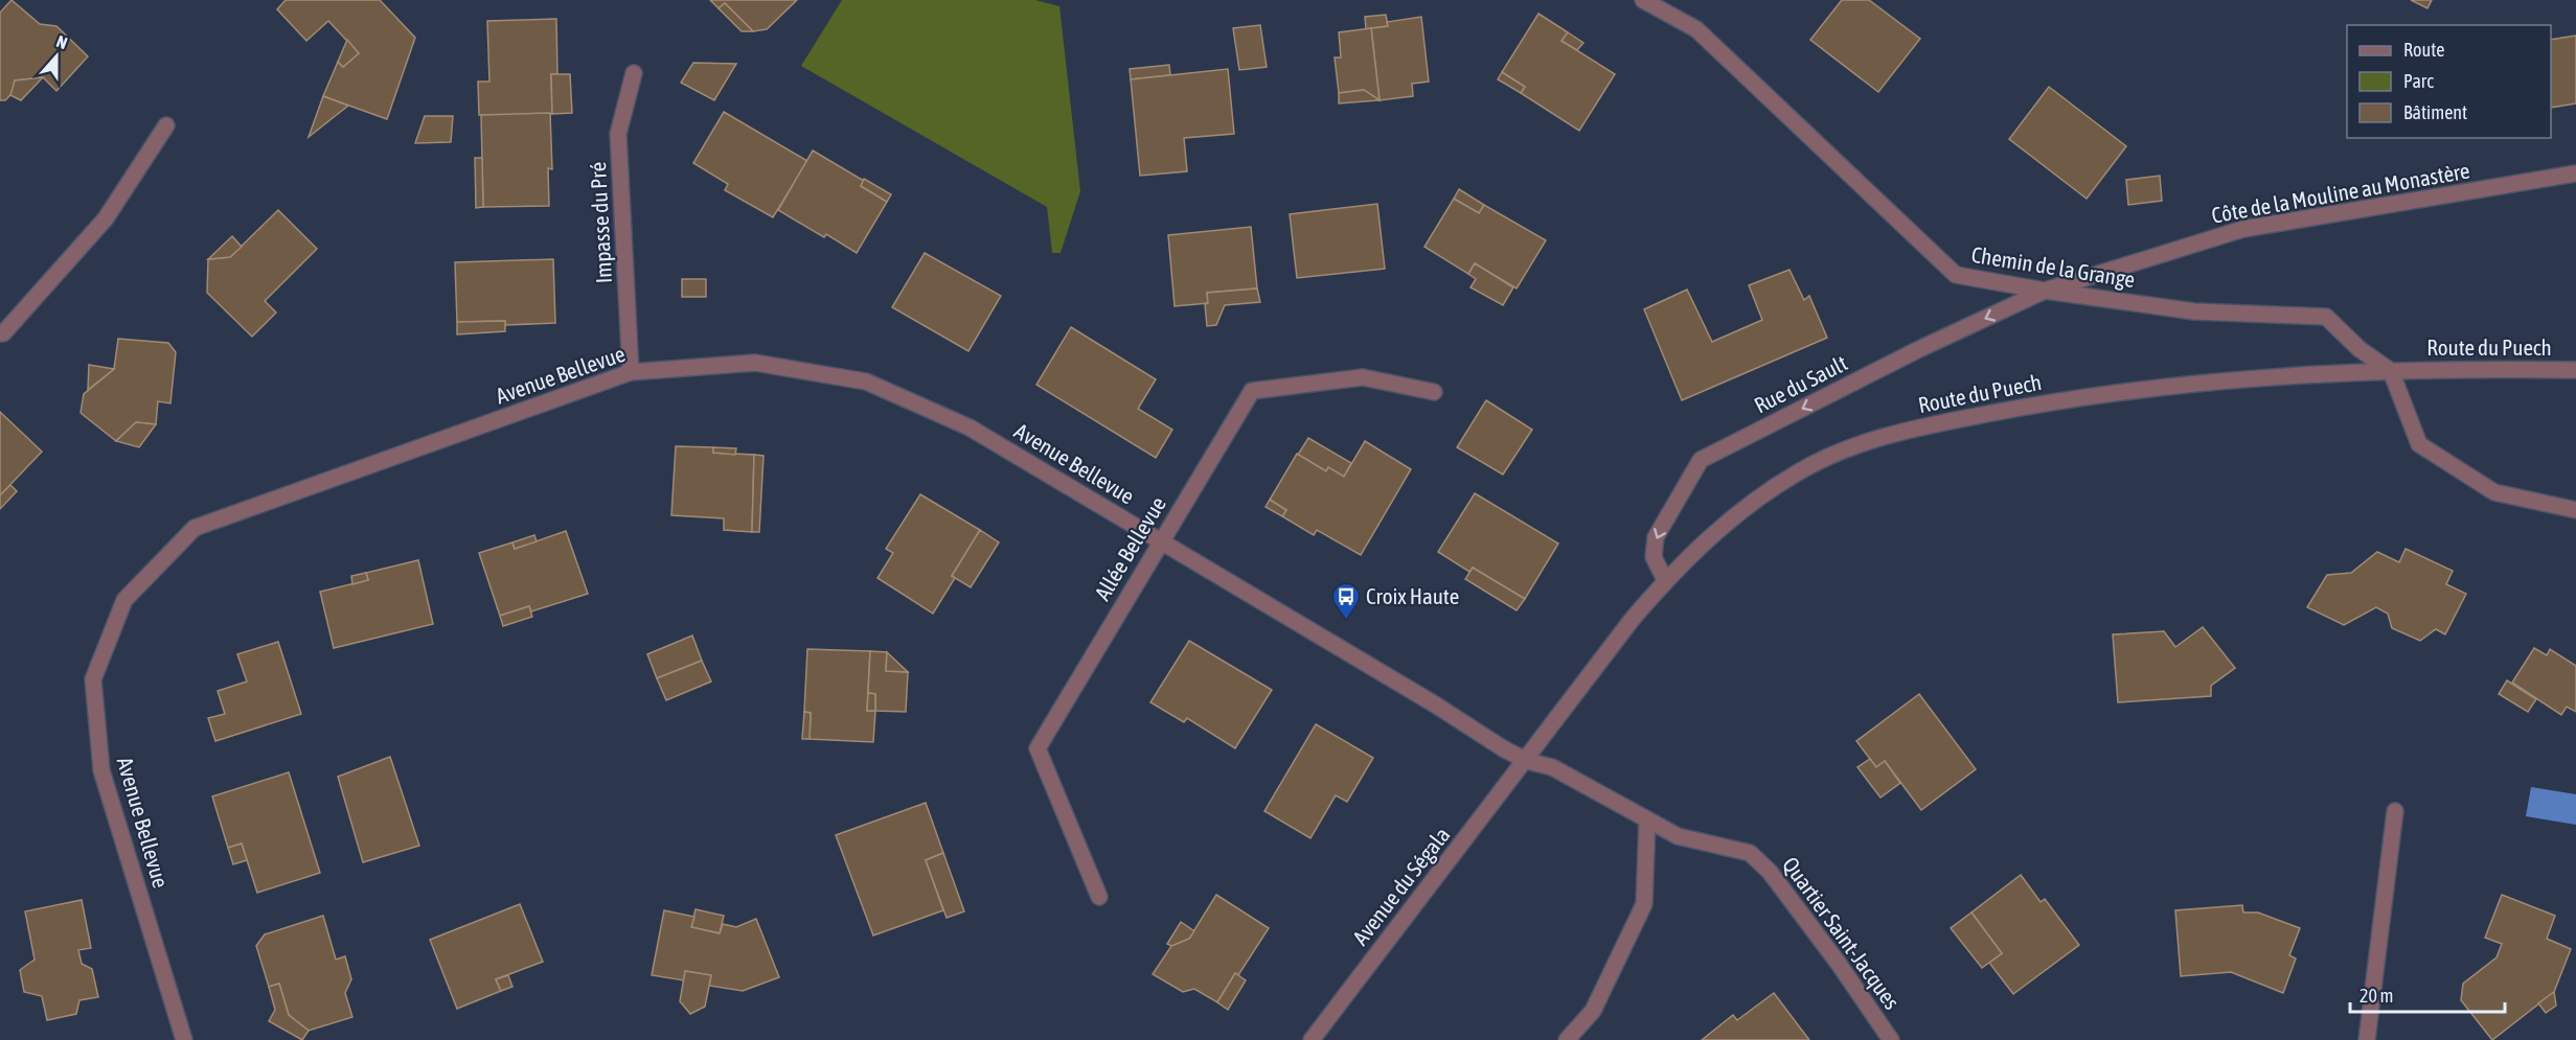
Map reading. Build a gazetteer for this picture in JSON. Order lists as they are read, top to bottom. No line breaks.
{"streets":{"street":["Côte de la Mouline au Monastère","Impasse du Pré","Chemin de la Grange","Route du Puech","Avenue Bellevue","Rue du Sault","Allée Bellevue","Avenue du Ségala","Quartier Saint-Jacques"]},"crossings":[["Côte de la Mouline au Monastère","Chemin de la Grange"],["Côte de la Mouline au Monastère","Rue du Sault"],["Impasse du Pré","Avenue Bellevue"],["Chemin de la Grange","Route du Puech"],["Chemin de la Grange","Rue du Sault"],["Route du Puech","Avenue Bellevue"],["Route du Puech","Rue du Sault"],["Route du Puech","Avenue du Ségala"],["Route du Puech","Quartier Saint-Jacques"],["Avenue Bellevue","Allée Bellevue"],["Avenue Bellevue","Avenue du Ségala"],["Avenue Bellevue","Quartier Saint-Jacques"],["Avenue du Ségala","Quartier Saint-Jacques"]],"one_way":["Rue du Sault"],"places":{"bus stop":["Croix Haute"]},"legend":["Route","Parc","Bâtiment"],"scale_bar":"20 m","north":"top"}
